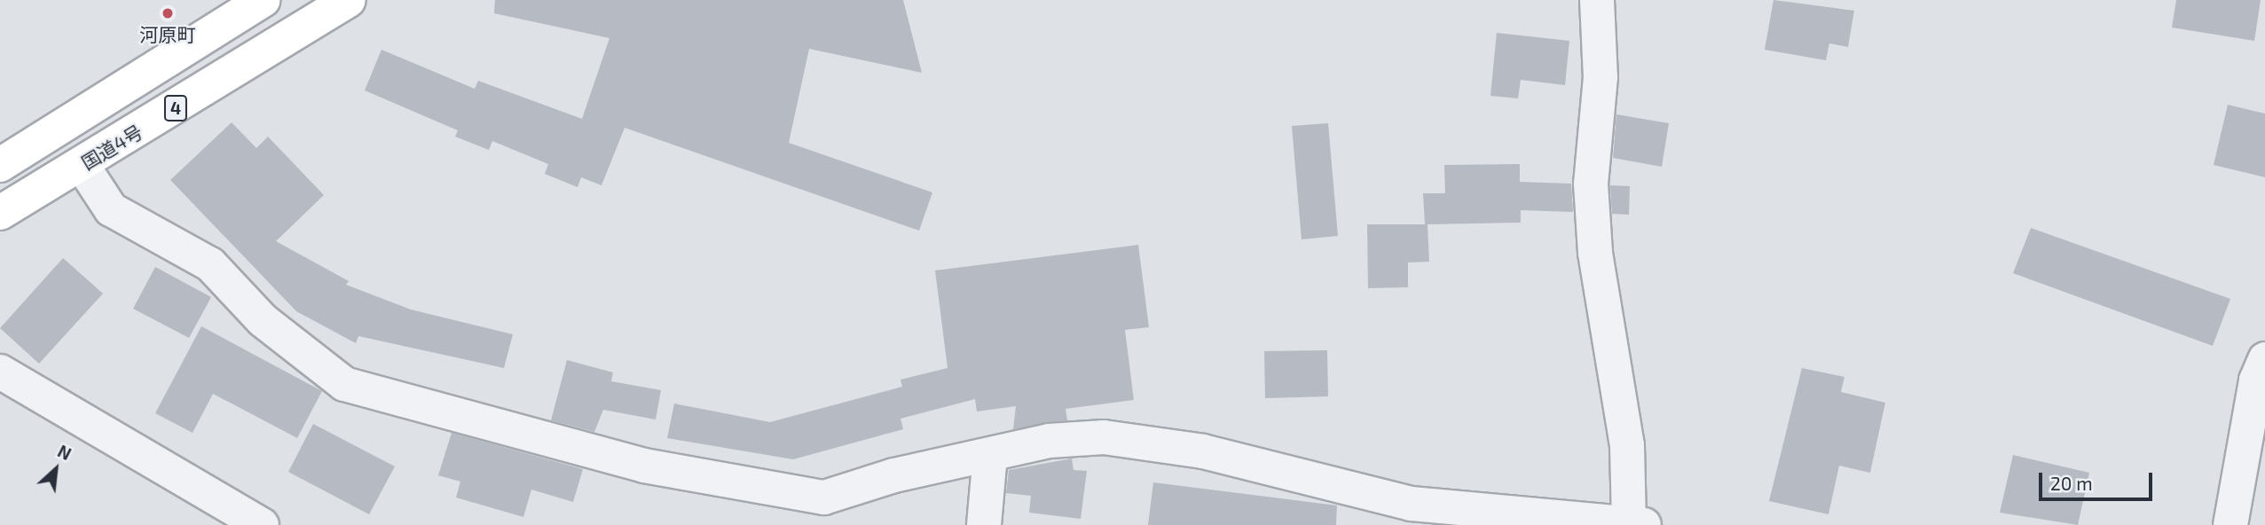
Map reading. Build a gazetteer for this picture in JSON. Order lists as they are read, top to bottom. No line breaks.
{"streets":{"highway":["4","国道4号"]},"places":["河原町"],"scale_bar":"20 m","north":"top right"}
